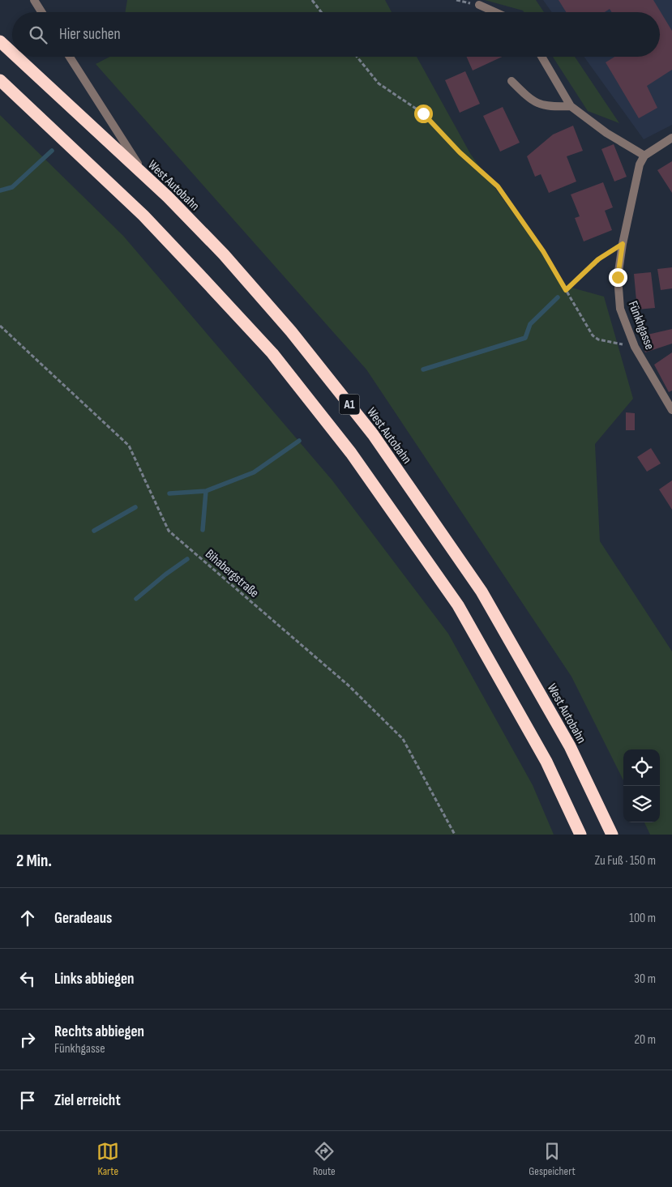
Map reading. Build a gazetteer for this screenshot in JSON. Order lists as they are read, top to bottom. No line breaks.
{"streets":{"highway":["West Autobahn","A1"],"street":["Fünkhgasse"],"path":["Bihabergstraße"]},"page":{"search":"Hier suchen","heading":["2 Min.","Zu Fuß · 150 m"],"list":[["Geradeaus","100 m"],["Links abbiegen","30 m"],["Rechts abbiegen","Fünkhgasse","20 m"],"Ziel erreicht"],"nav":["Karte","Route","Gespeichert"]}}
